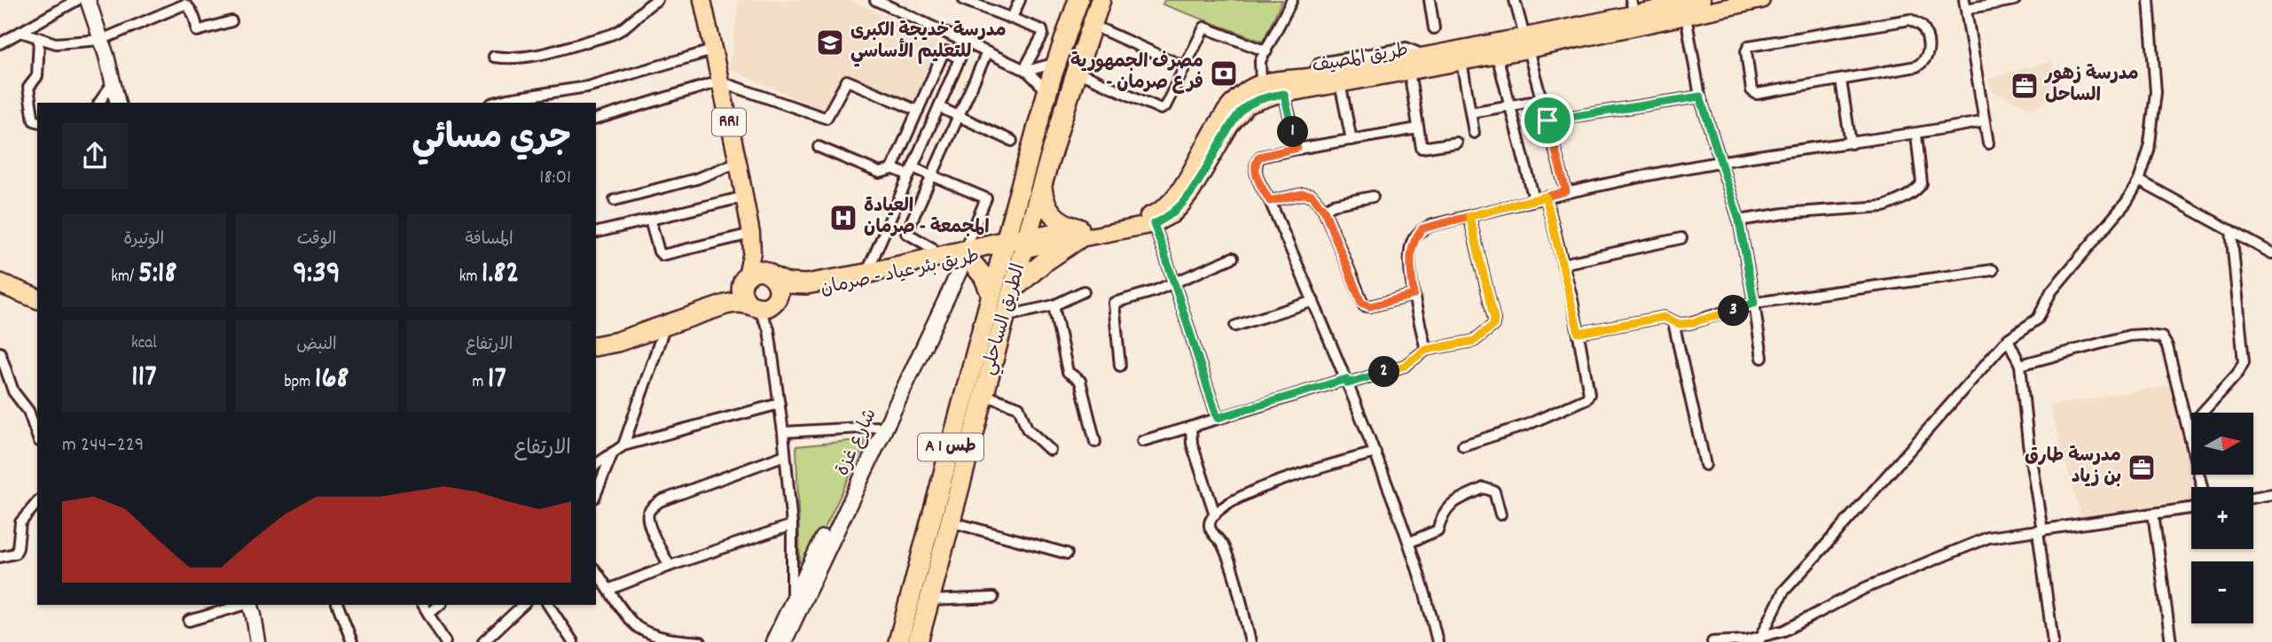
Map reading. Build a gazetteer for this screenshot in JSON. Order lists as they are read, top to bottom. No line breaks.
{"streets":{"highway":["طريق بئر عياد - صرمان","الطريق الساحلي","A 1 طس"],"main road":["طريق المصيف","RR1"],"street":["شارع غزة"]},"crossings":[["طريق المصيف","طريق بئر عياد - صرمان"],["طريق المصيف","الطريق الساحلي"],["طريق بئر عياد - صرمان","الطريق الساحلي"],["طريق بئر عياد - صرمان","شارع غزة"]],"places":{"school or university":["مدرسة خديجة الكبرى للتعليم الأساسي"],"bank":["مصرف الجمهورية - فرع صرمان"],"office":["مدرسة زهور الساحل","مدرسة طارق بن زياد"],"hospital":["العيادة المجمعة - صرمان"]},"north":"right","page":{"heading":["جري مسائي","18:01"],"pins":["1","3","2"],"stats":[["المسافة","1.82 km"],["الوقت","9:39"],["الوتيرة","5:18 /km"],["الارتفاع","17 m"],["النبض","168 bpm"],["kcal","117"]],"map_buttons":["+","−"],"chart":["الارتفاع","229–244 m"]}}
